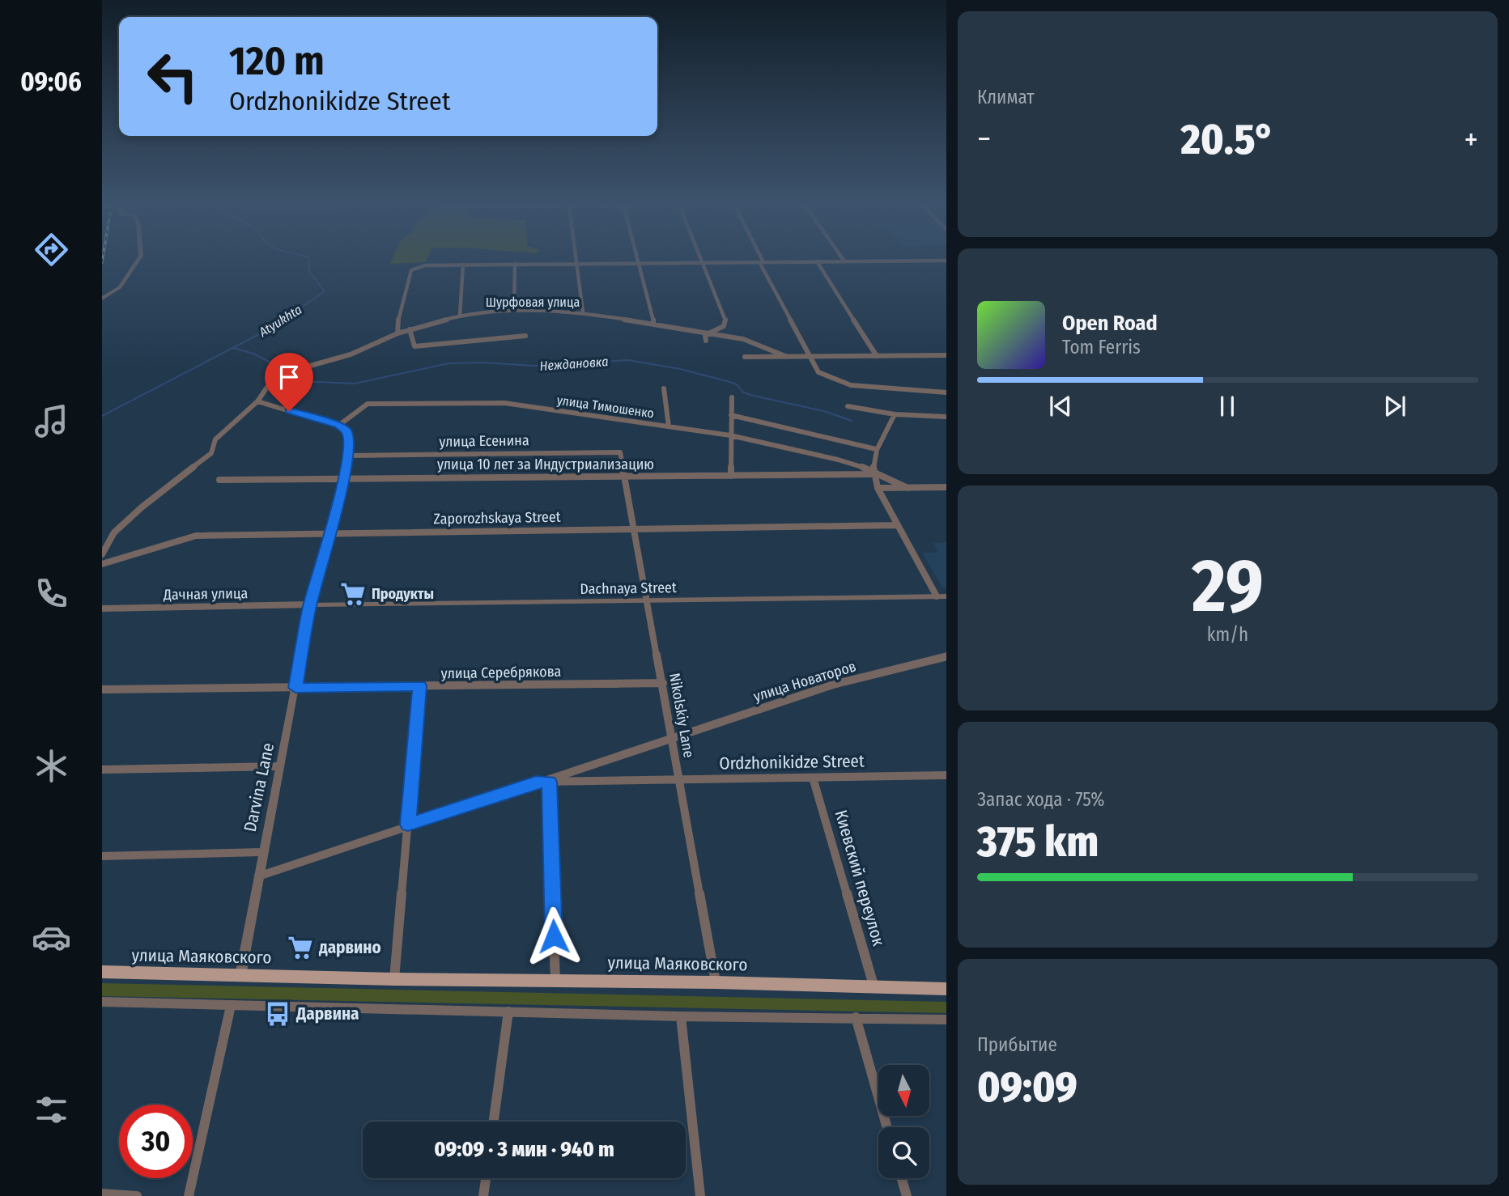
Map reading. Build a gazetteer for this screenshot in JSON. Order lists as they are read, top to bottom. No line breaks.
{"streets":{"main road":["улица Маяковского"],"street":["Шурфовая улица","улица Тимошенко","улица Есенина","улица 10 лет за Индустриализацию","Zaporozhskaya Street","Dachnaya Street","Дачная улица","улица Серебрякова","улица Новаторов","Nikolskiy Lane","Ordzhonikidze Street","Darvina Lane","Киевский переулок"]},"crossings":[["улица Тимошенко","улица 10 лет за Индустриализацию"],["улица Есенина","Nikolskiy Lane"],["улица 10 лет за Индустриализацию","Nikolskiy Lane"],["Zaporozhskaya Street","Nikolskiy Lane"],["Dachnaya Street","Дачная улица"],["Dachnaya Street","Nikolskiy Lane"],["Dachnaya Street","Darvina Lane"],["Дачная улица","Darvina Lane"],["улица Серебрякова","Nikolskiy Lane"],["улица Серебрякова","Darvina Lane"],["улица Новаторов","Nikolskiy Lane"],["улица Новаторов","Ordzhonikidze Street"],["Nikolskiy Lane","Ordzhonikidze Street"],["Nikolskiy Lane","улица Маяковского"],["Ordzhonikidze Street","Darvina Lane"],["Ordzhonikidze Street","Киевский переулок"],["Darvina Lane","улица Маяковского"],["Киевский переулок","улица Маяковского"]],"water":["Atyukhta","Неждановка"],"places":{"supermarket":["Продукты","дарвино"],"bus stop":["Дарвина"]},"north":"bottom","page":{"tabs":"09:06","tile":["Климат",["29","km/h"],["Запас хода · 75%","375 km"],["Прибытие","09:09"]],"turn":["120 m","Ordzhonikidze Street"],"heat":["−","20.5°","+"],"song":["Open Road","Tom Ferris"],"limit":"30","trip":"09:09 · 3 мин · 940 m"}}
